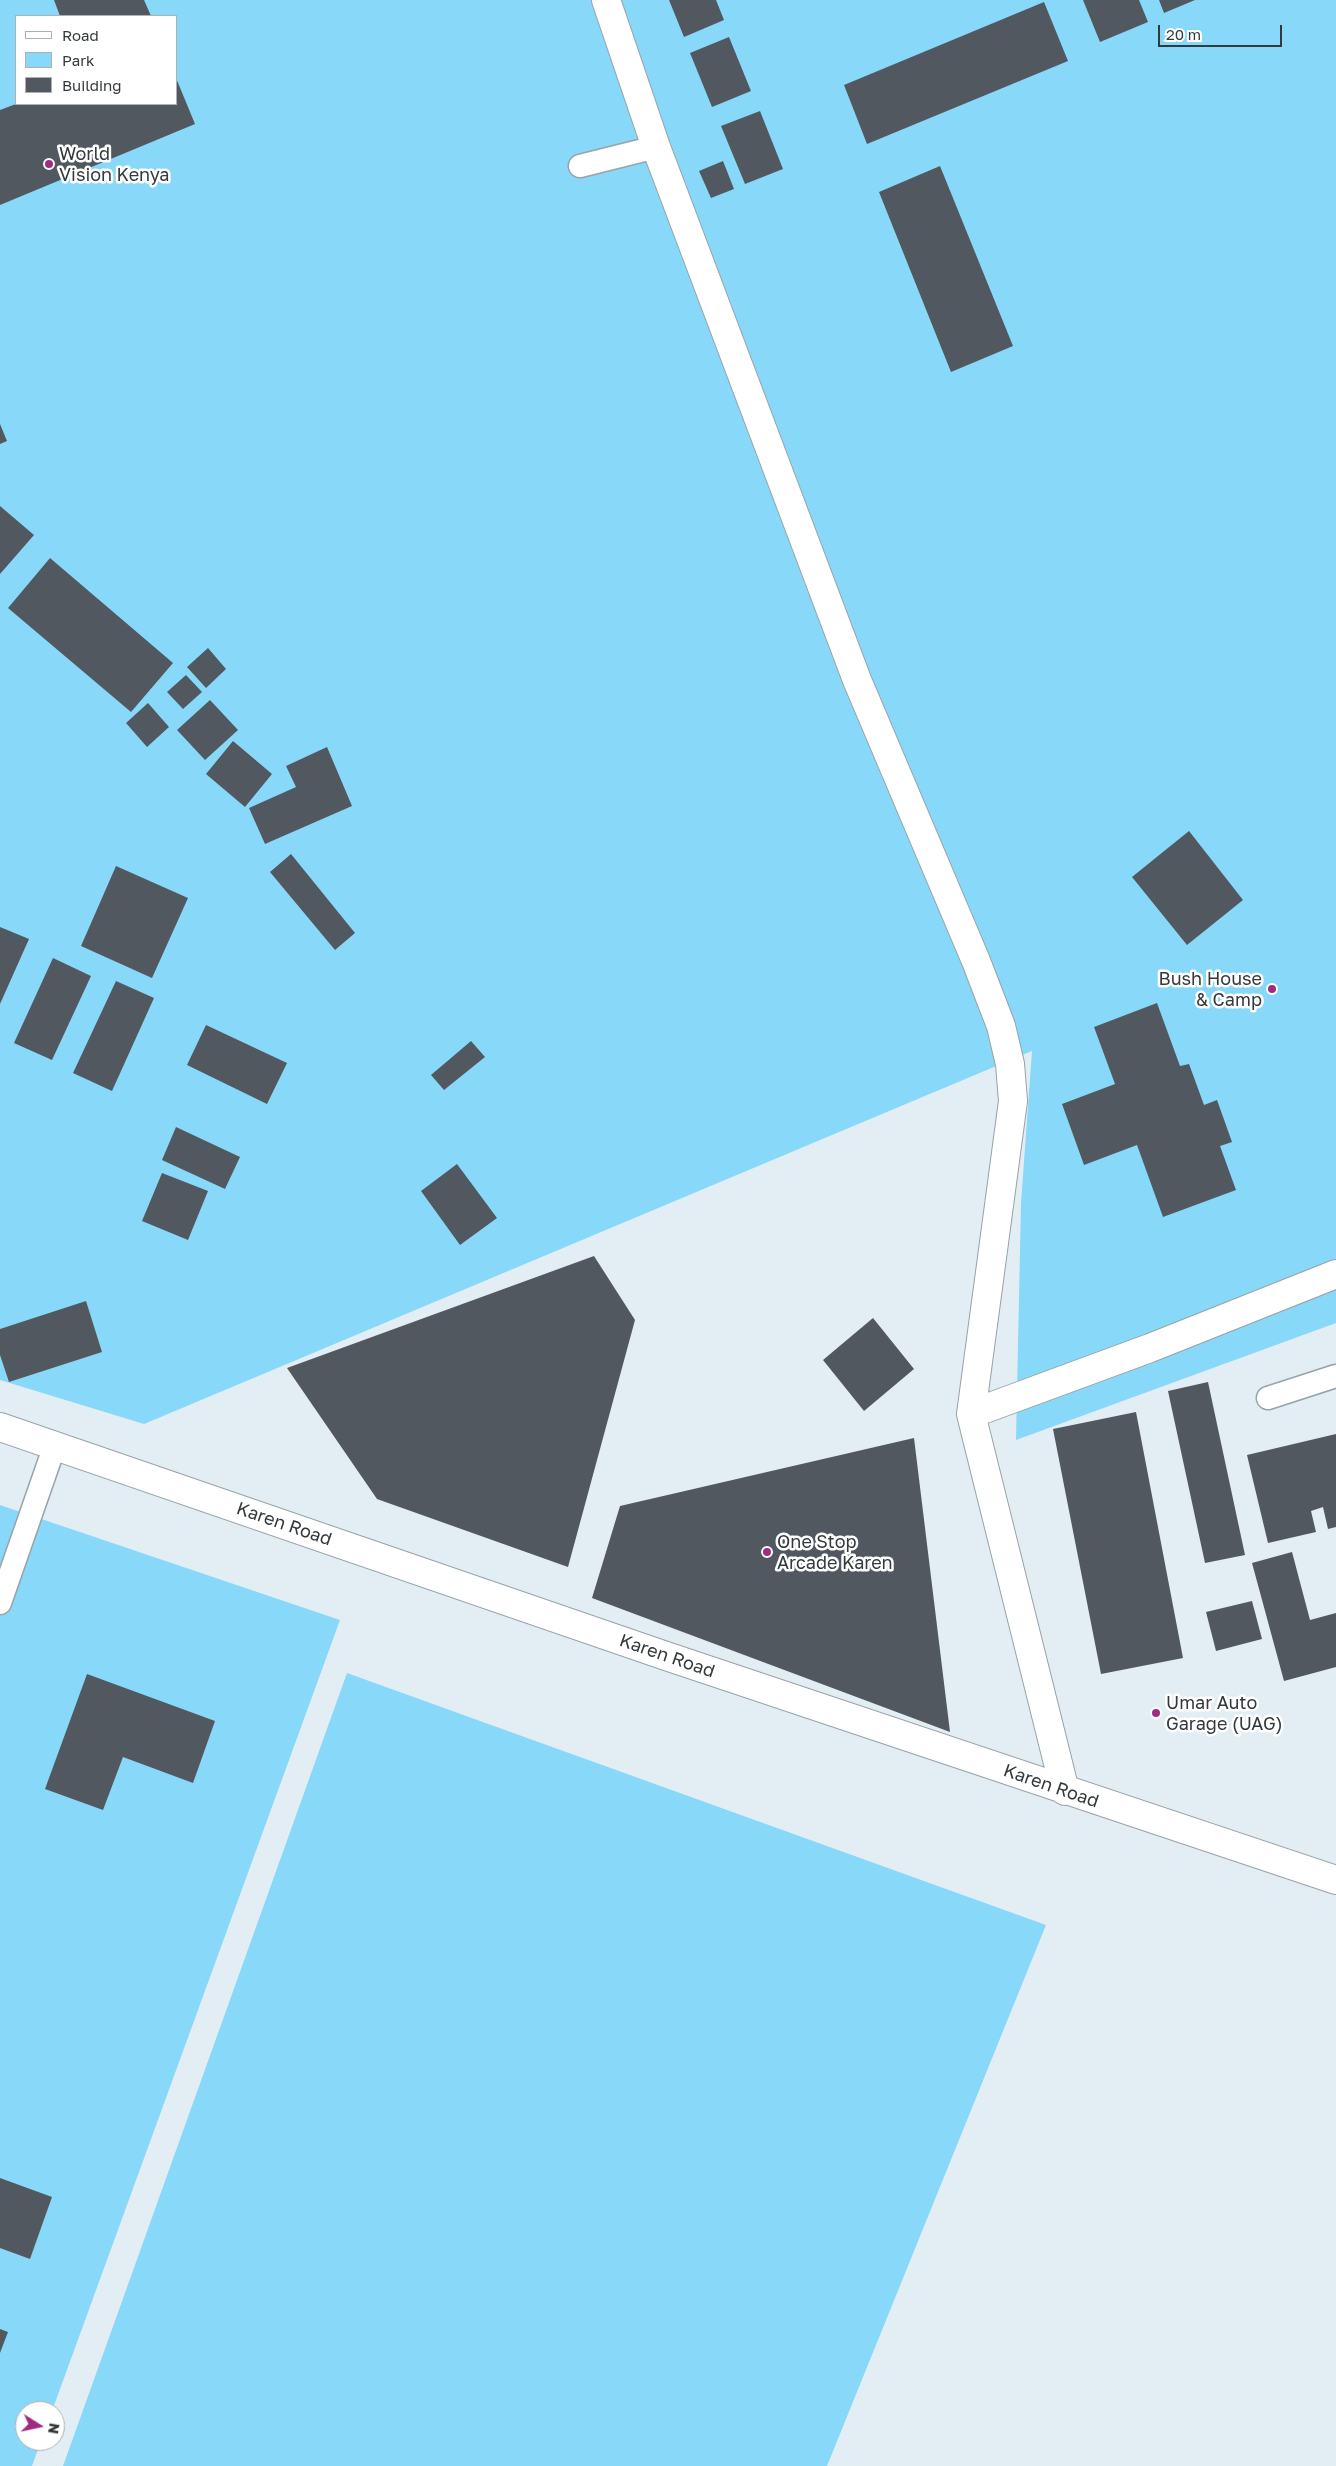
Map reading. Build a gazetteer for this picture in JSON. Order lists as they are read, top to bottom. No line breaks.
{"streets":{"street":["Karen Road"]},"places":["World Vision Kenya","Bush House & Camp","One Stop Arcade Karen","Umar Auto Garage (UAG)"],"legend":["Road","Park","Building"],"scale_bar":"20 m","north":"right"}
